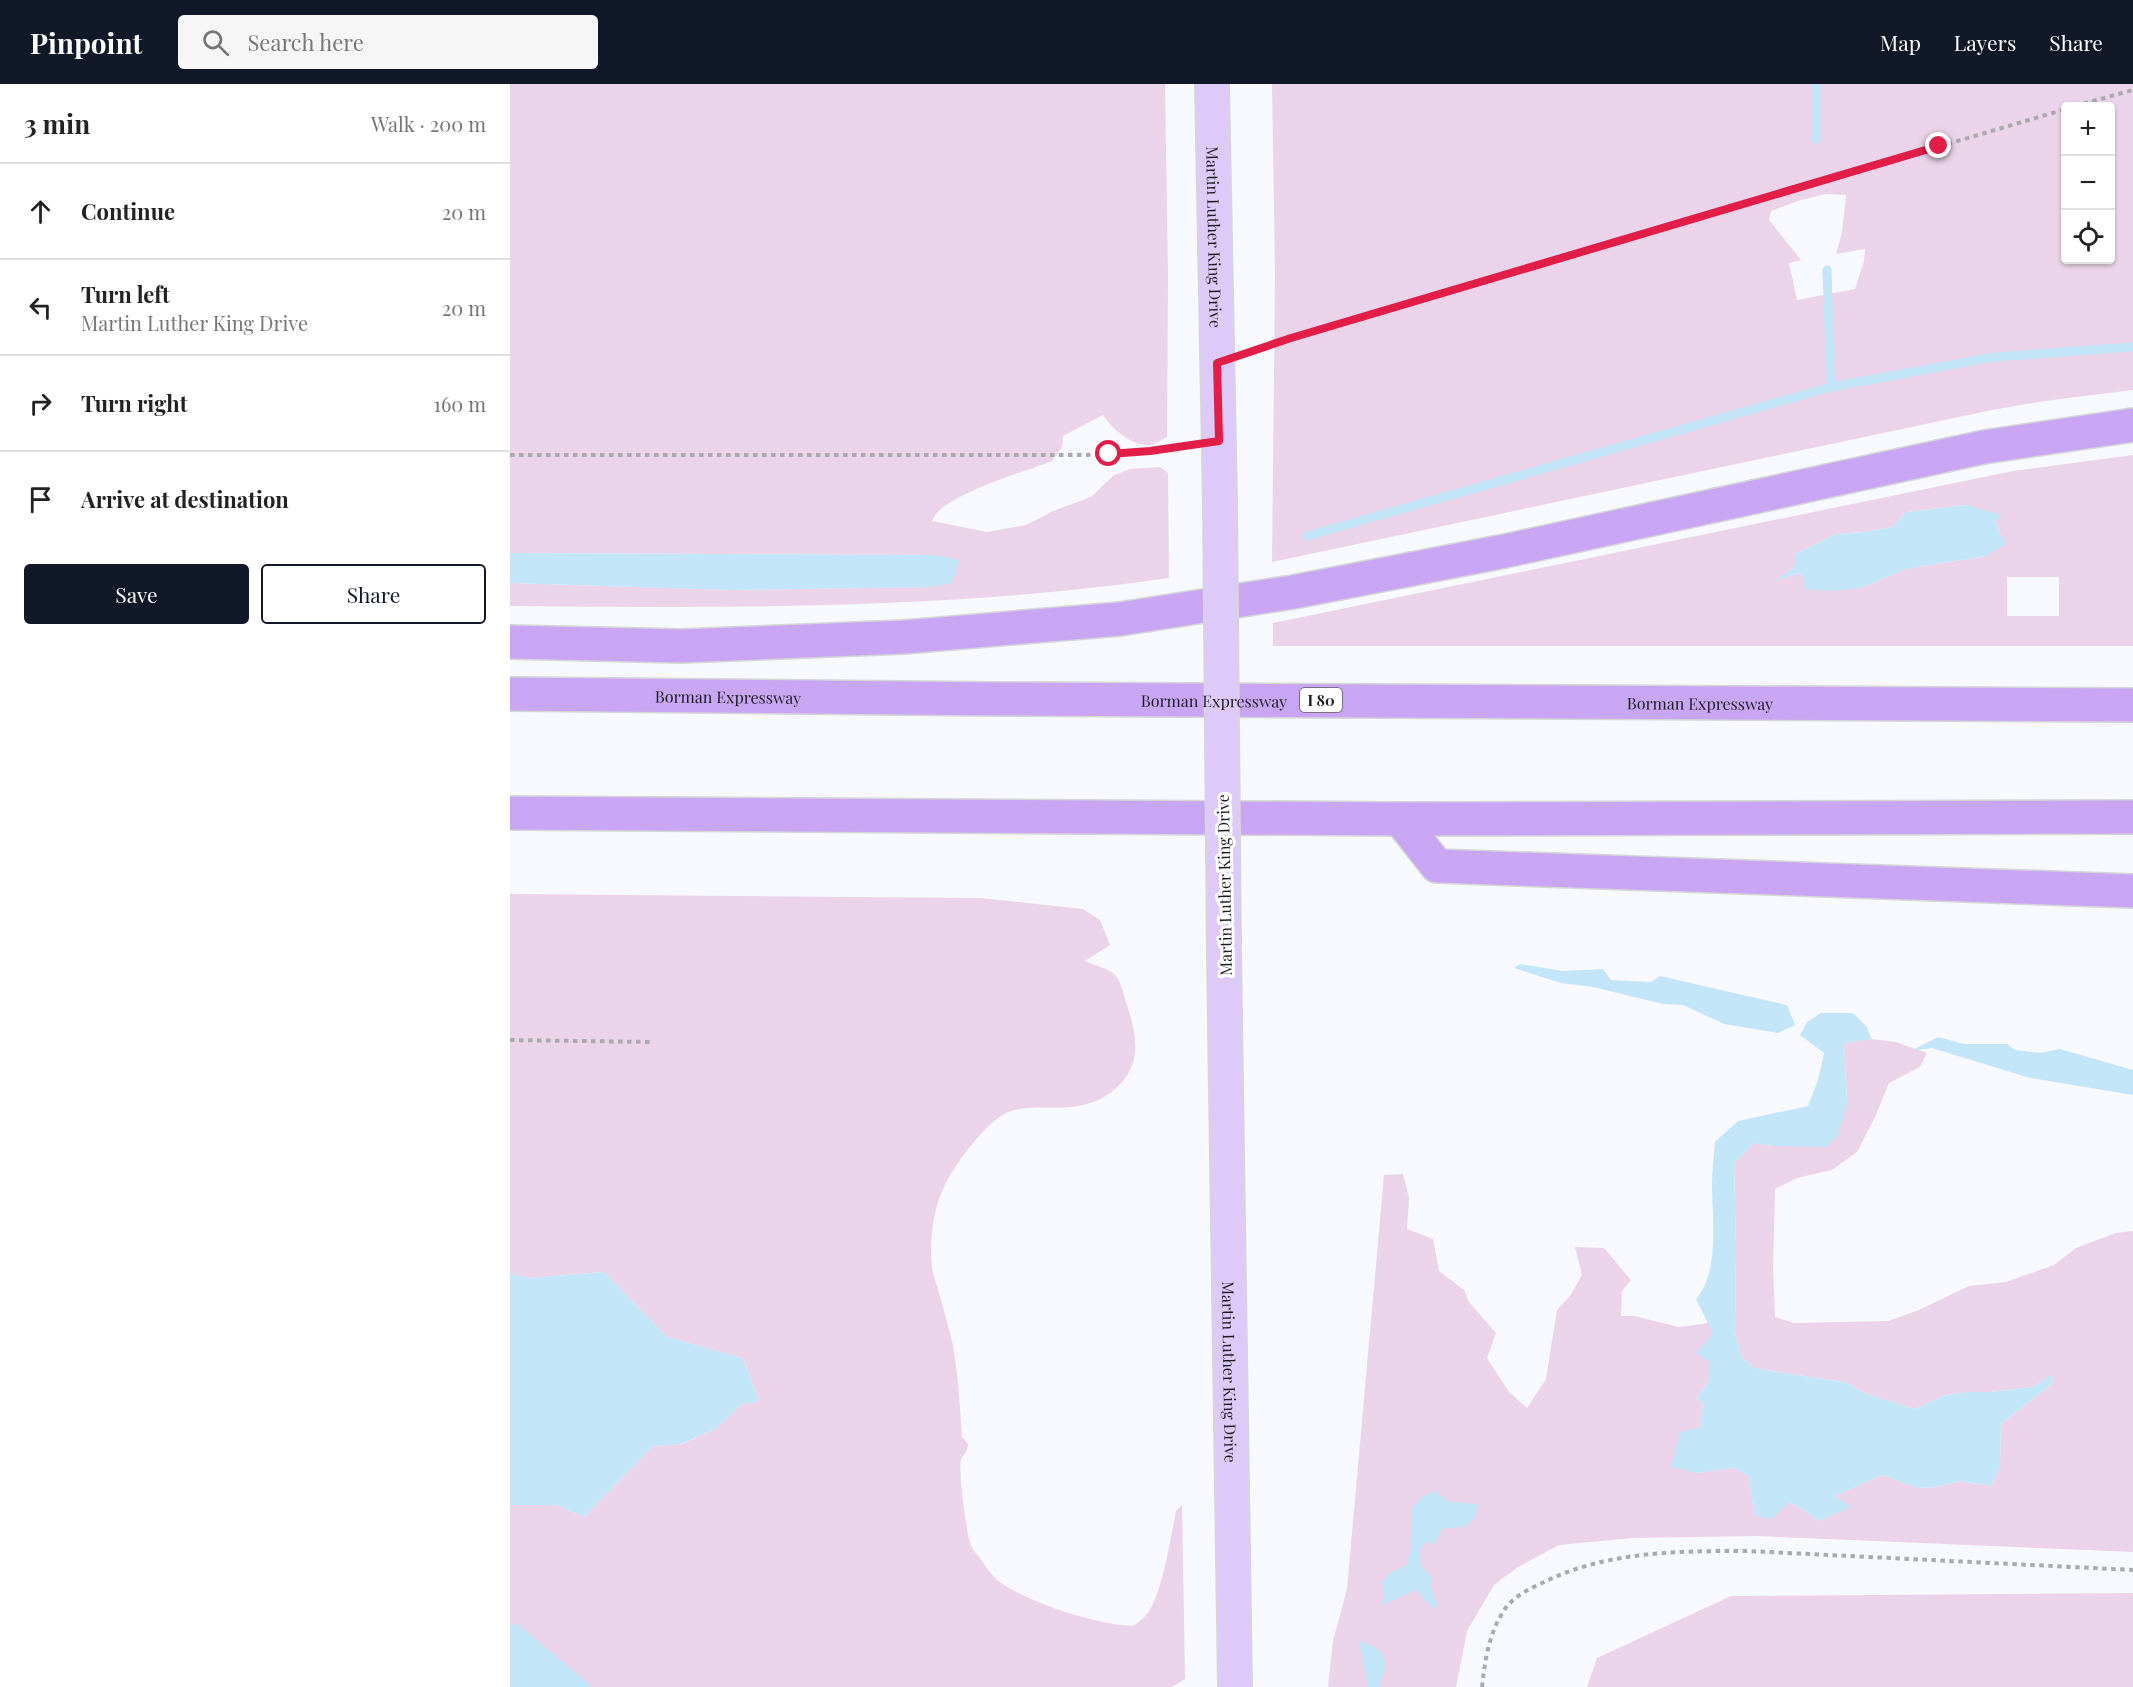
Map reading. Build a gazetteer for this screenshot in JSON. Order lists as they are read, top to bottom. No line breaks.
{"streets":{"highway":["Borman Expressway","I 80"],"main road":["Martin Luther King Drive"]},"page":{"header":"Pinpoint","search":"Search here","nav":["Map","Layers","Share"],"heading":["3 min","Walk · 200 m"],"map_buttons":["+","−"],"list":[["Continue","20 m"],["Turn left","Martin Luther King Drive","20 m"],["Turn right","160 m"],"Arrive at destination"],"buttons":["Save","Share"]}}
